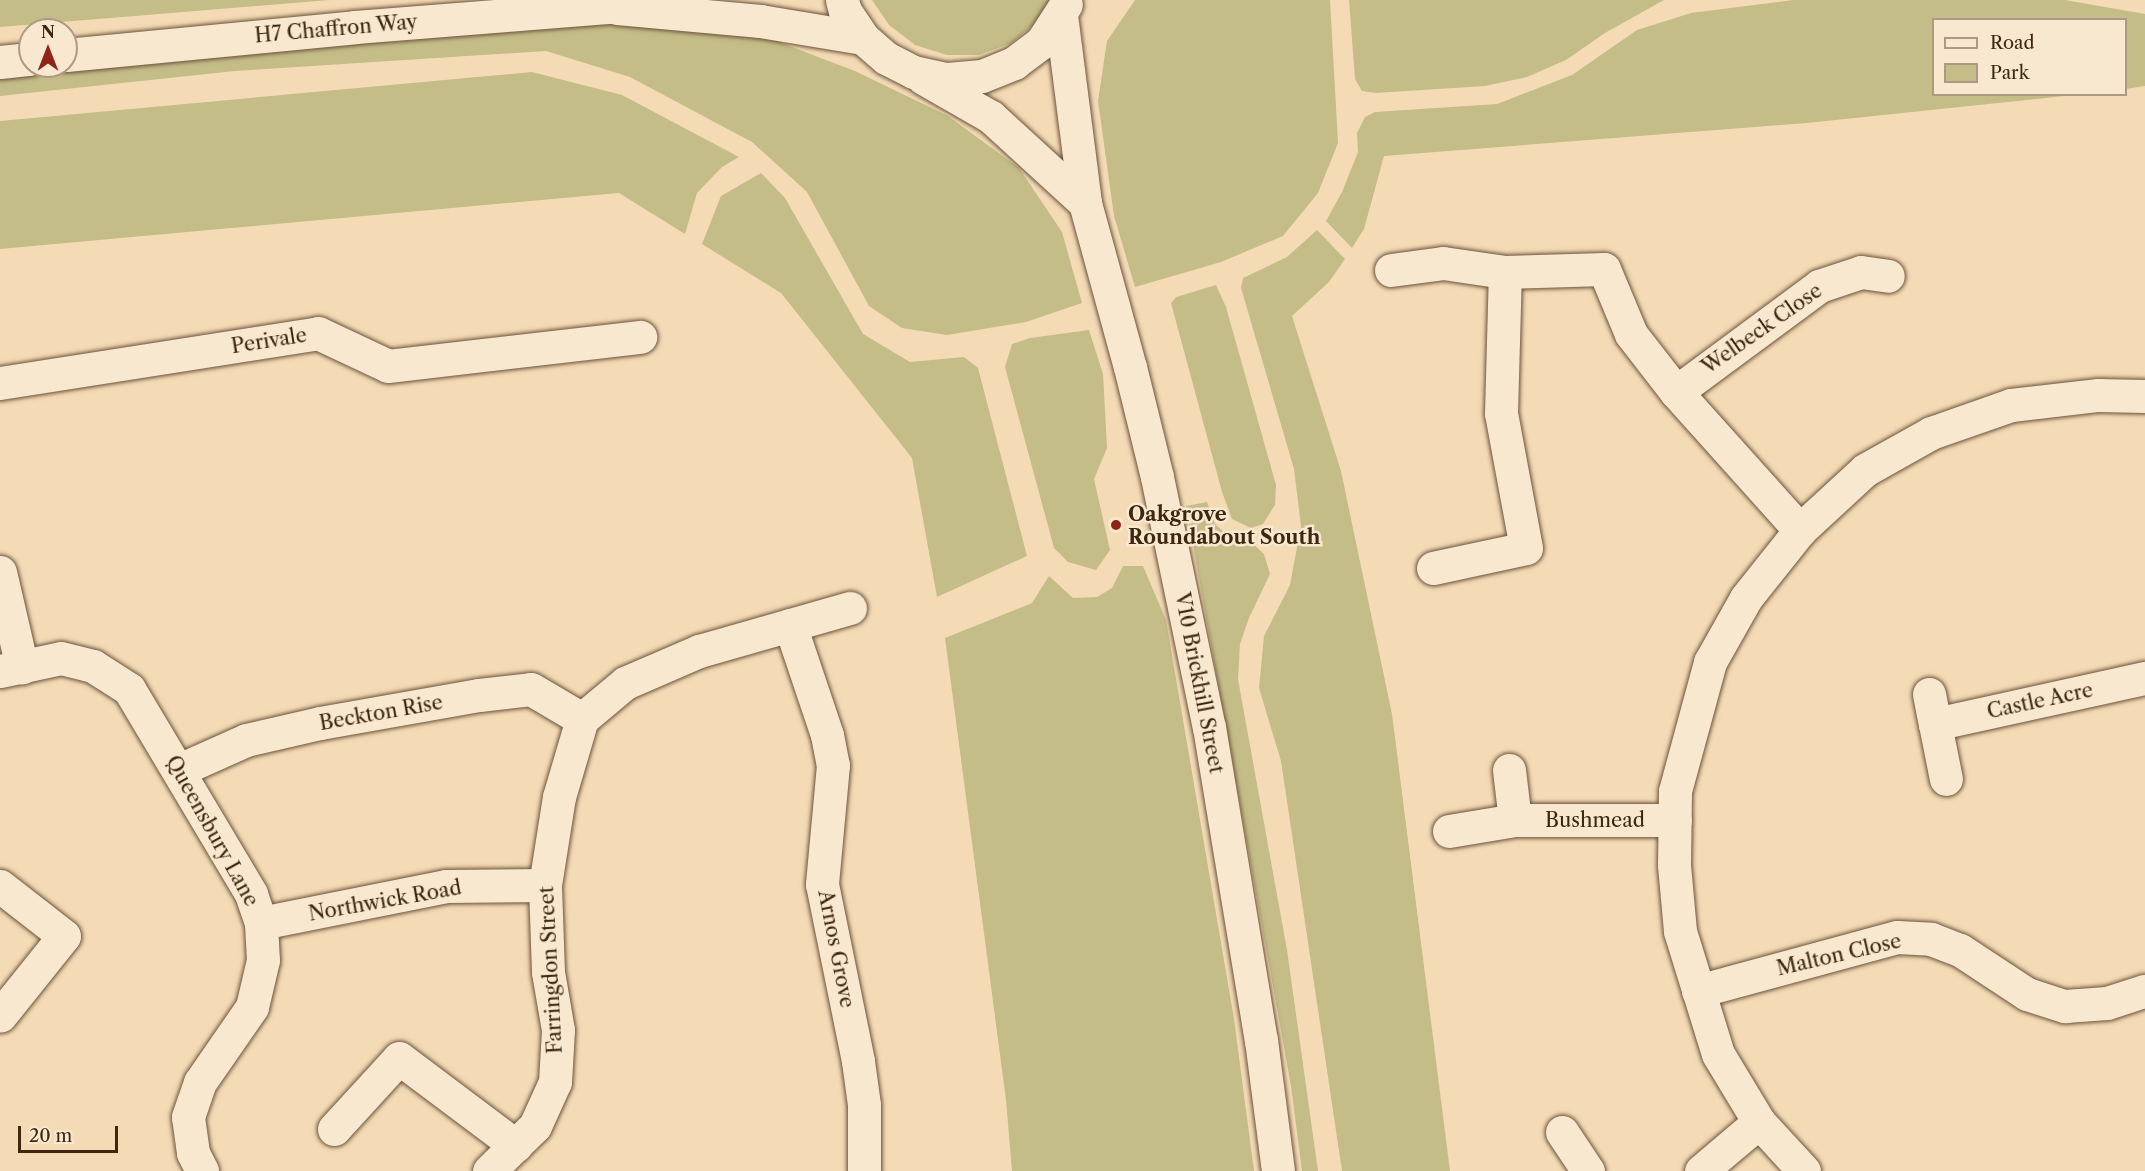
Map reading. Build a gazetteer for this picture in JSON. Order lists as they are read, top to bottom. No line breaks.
{"streets":{"street":["H7 Chaffron Way","Welbeck Close","Perivale","V10 Brickhill Street","Castle Acre","Beckton Rise","Bushmead","Queensbury Lane","Northwick Road","Arnos Grove","Malton Close","Farringdon Street"]},"crossings":[["Beckton Rise","Queensbury Lane"],["Beckton Rise","Farringdon Street"],["Queensbury Lane","Northwick Road"],["Northwick Road","Farringdon Street"]],"places":["Oakgrove Roundabout South"],"legend":["Road","Park"],"scale_bar":"20 m","north":"top"}
